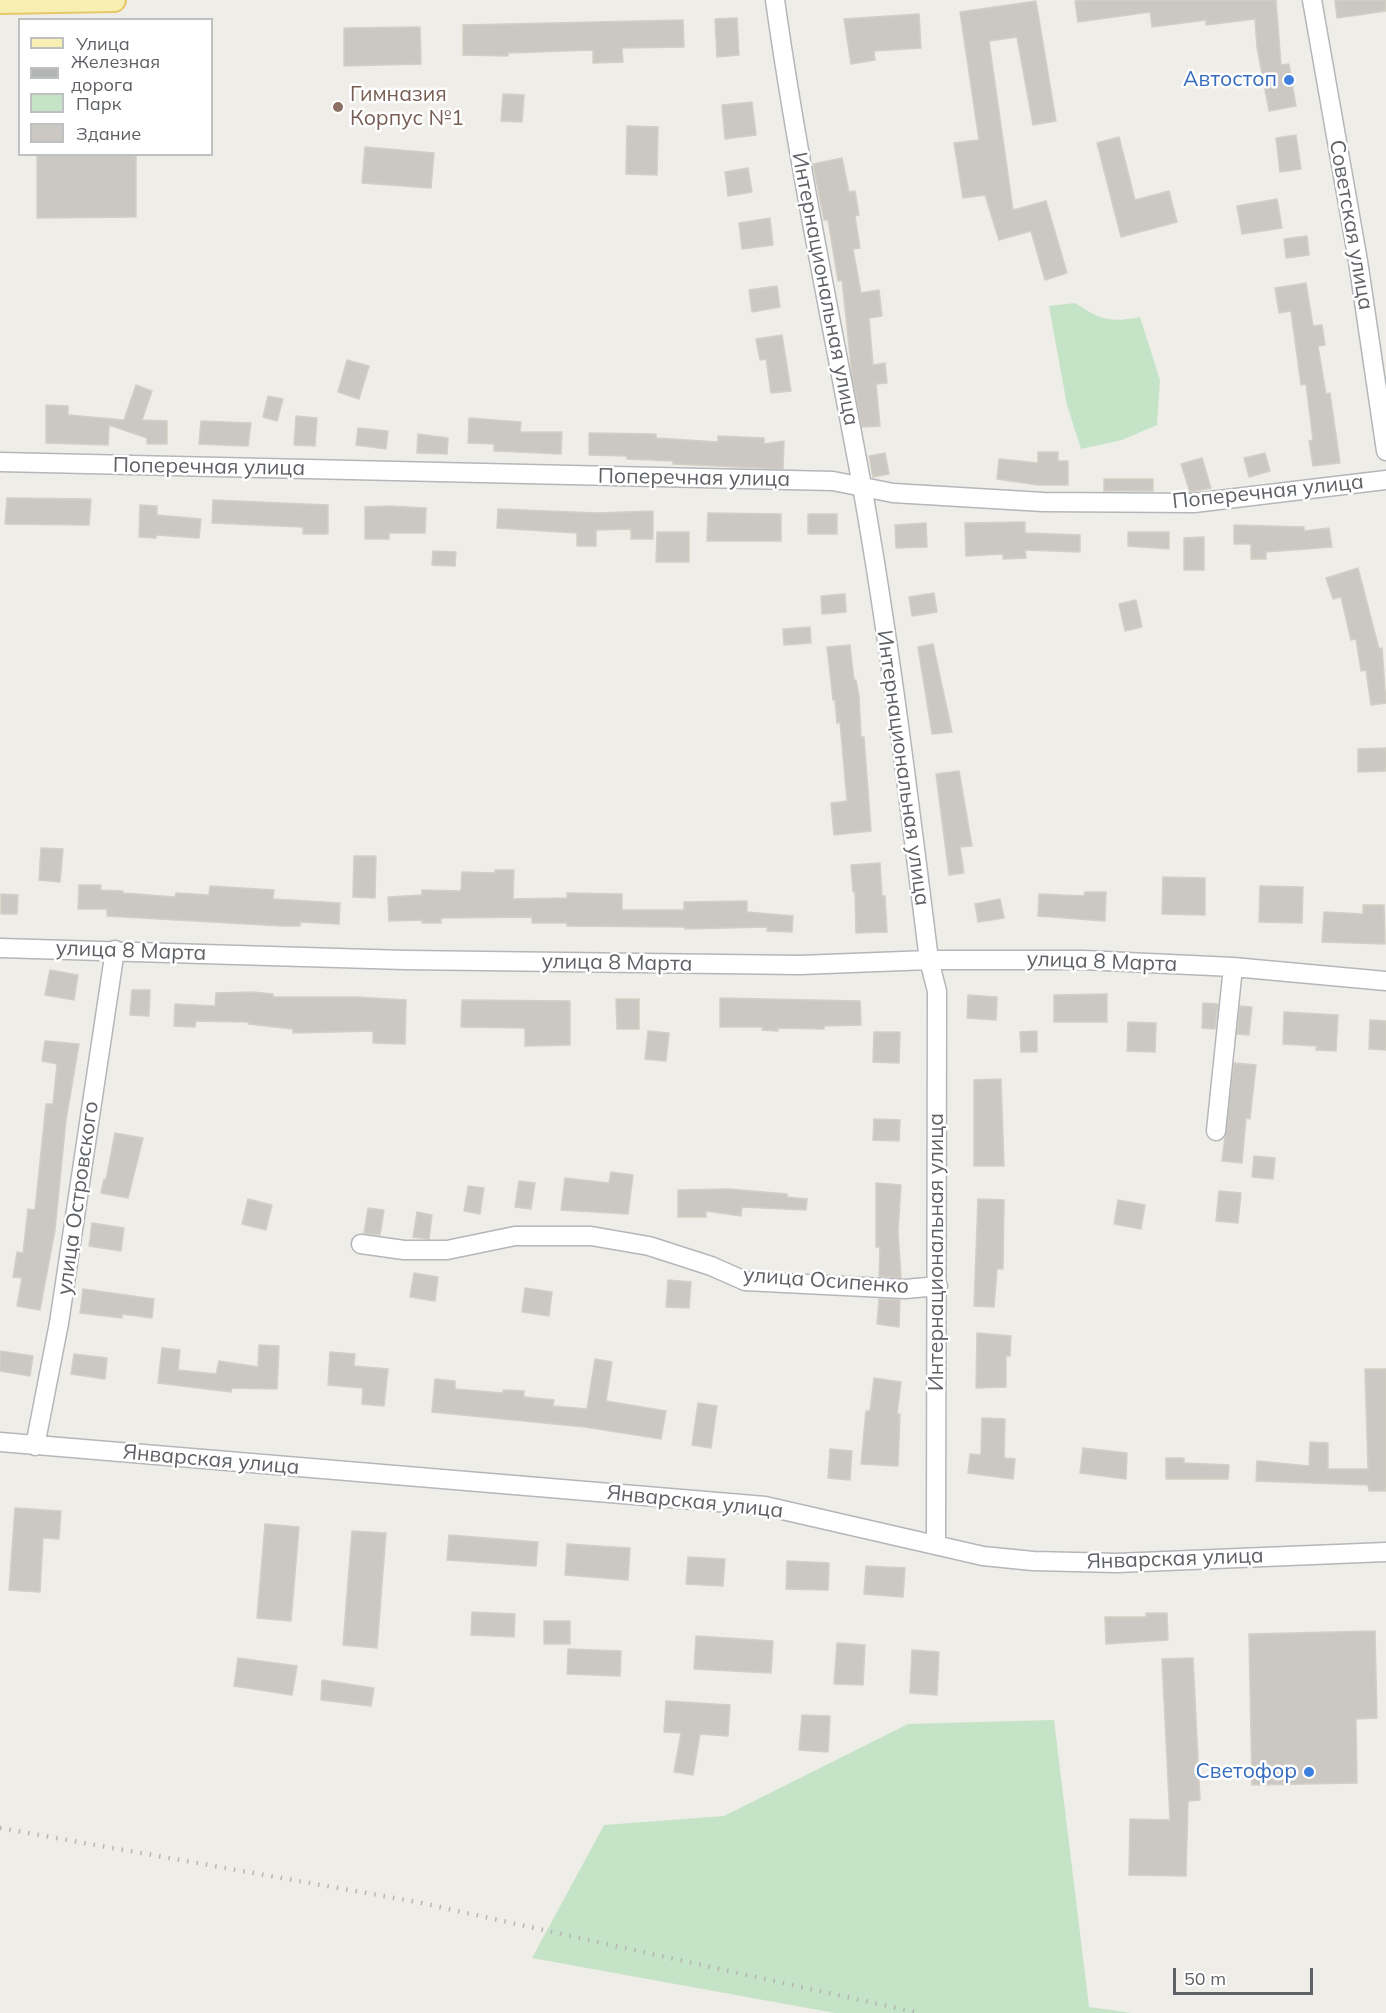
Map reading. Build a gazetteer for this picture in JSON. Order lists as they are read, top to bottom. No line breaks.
{"streets":{"street":["Советская улица","Интернациональная улица","Поперечная улица","улица 8 Марта","улица Островского","улица Осипенко","Январская улица"]},"crossings":[["Интернациональная улица","Поперечная улица"],["Интернациональная улица","улица 8 Марта"],["Интернациональная улица","улица Осипенко"],["Интернациональная улица","Январская улица"],["улица 8 Марта","улица Островского"],["улица Островского","Январская улица"]],"places":["Автостоп","Гимназия Корпус №1","Светофор"],"legend":["Улица","Железная дорога","Парк","Здание"],"scale_bar":"50 m"}
